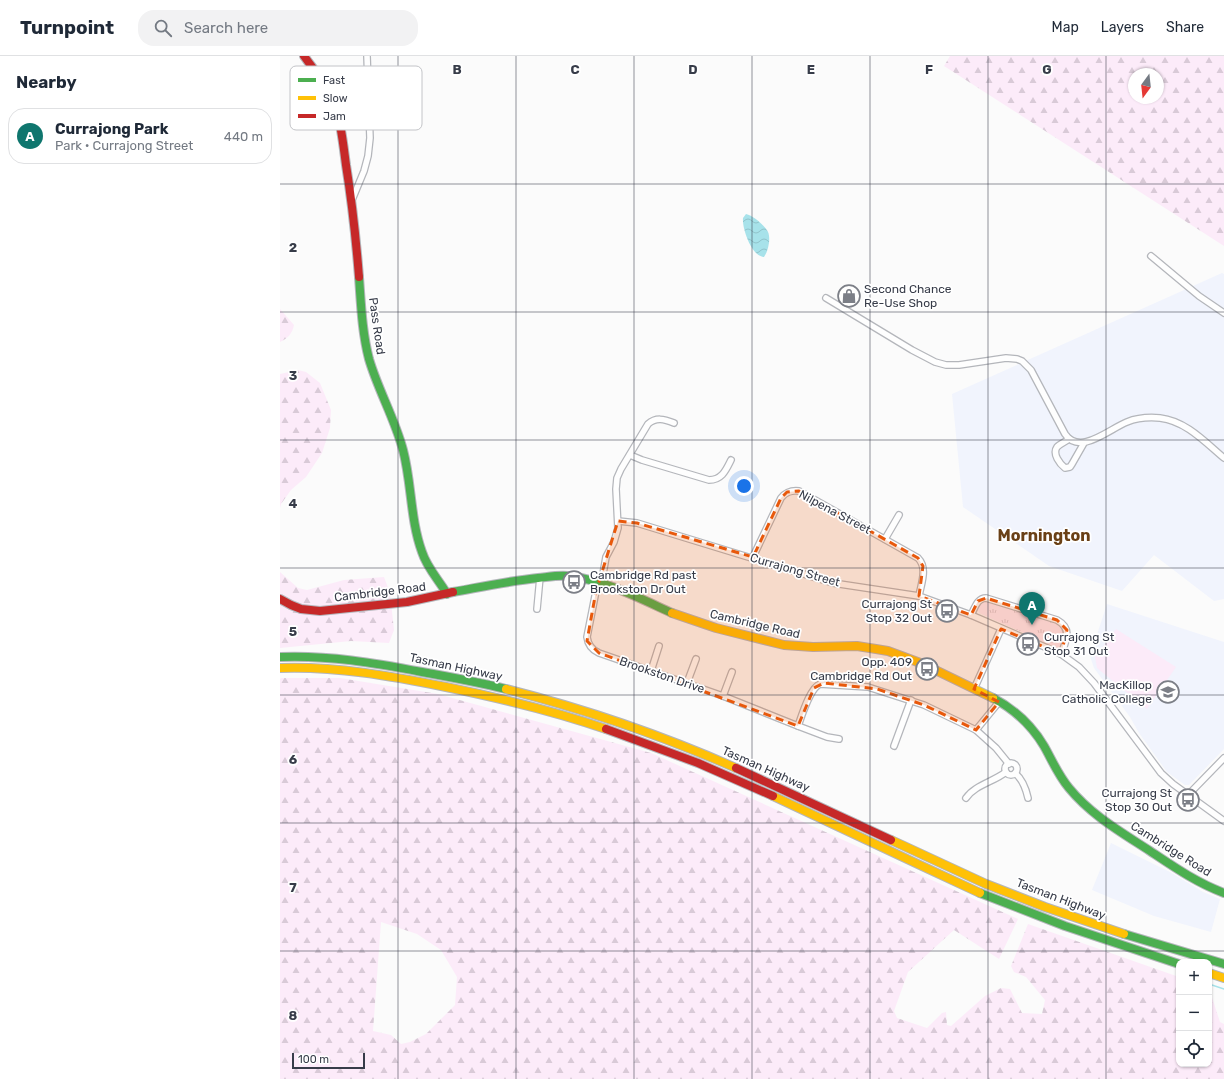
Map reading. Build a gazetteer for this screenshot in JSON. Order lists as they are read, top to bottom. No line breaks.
{"streets":{"main road":["Pass Road","Cambridge Road","Tasman Highway"],"street":["Nilpena Street","Currajong Street","Brookston Drive"]},"crossings":[["Pass Road","Cambridge Road"],["Nilpena Street","Currajong Street"],["Cambridge Road","Brookston Drive"]],"districts":["Mornington"],"places":{"shop":["Second Chance Re-Use Shop"],"bus stop":["Cambridge Rd past Brookston Dr Out","Currajong St Stop 32 Out","Currajong St Stop 31 Out","Opp. 409 Cambridge Rd Out","Currajong St Stop 30 Out"],"school or university":["MacKillop Catholic College"]},"legend":["Fast","Slow","Jam"],"scale_bar":"100 m","north":"bottom","page":{"header":"Turnpoint","search":"Search here","nav":["Map","Layers","Share"],"heading":"Nearby","list":[{"mark":"A","name":"Currajong Park","note":"Park · Currajong Street","value":"440 m"}],"pins":"A","map_buttons":["+","−"],"scale":"100 m"},"grid":{"columns":["B","C","D","E","F","G"],"rows":["2","3","4","5","6","7","8"]}}
